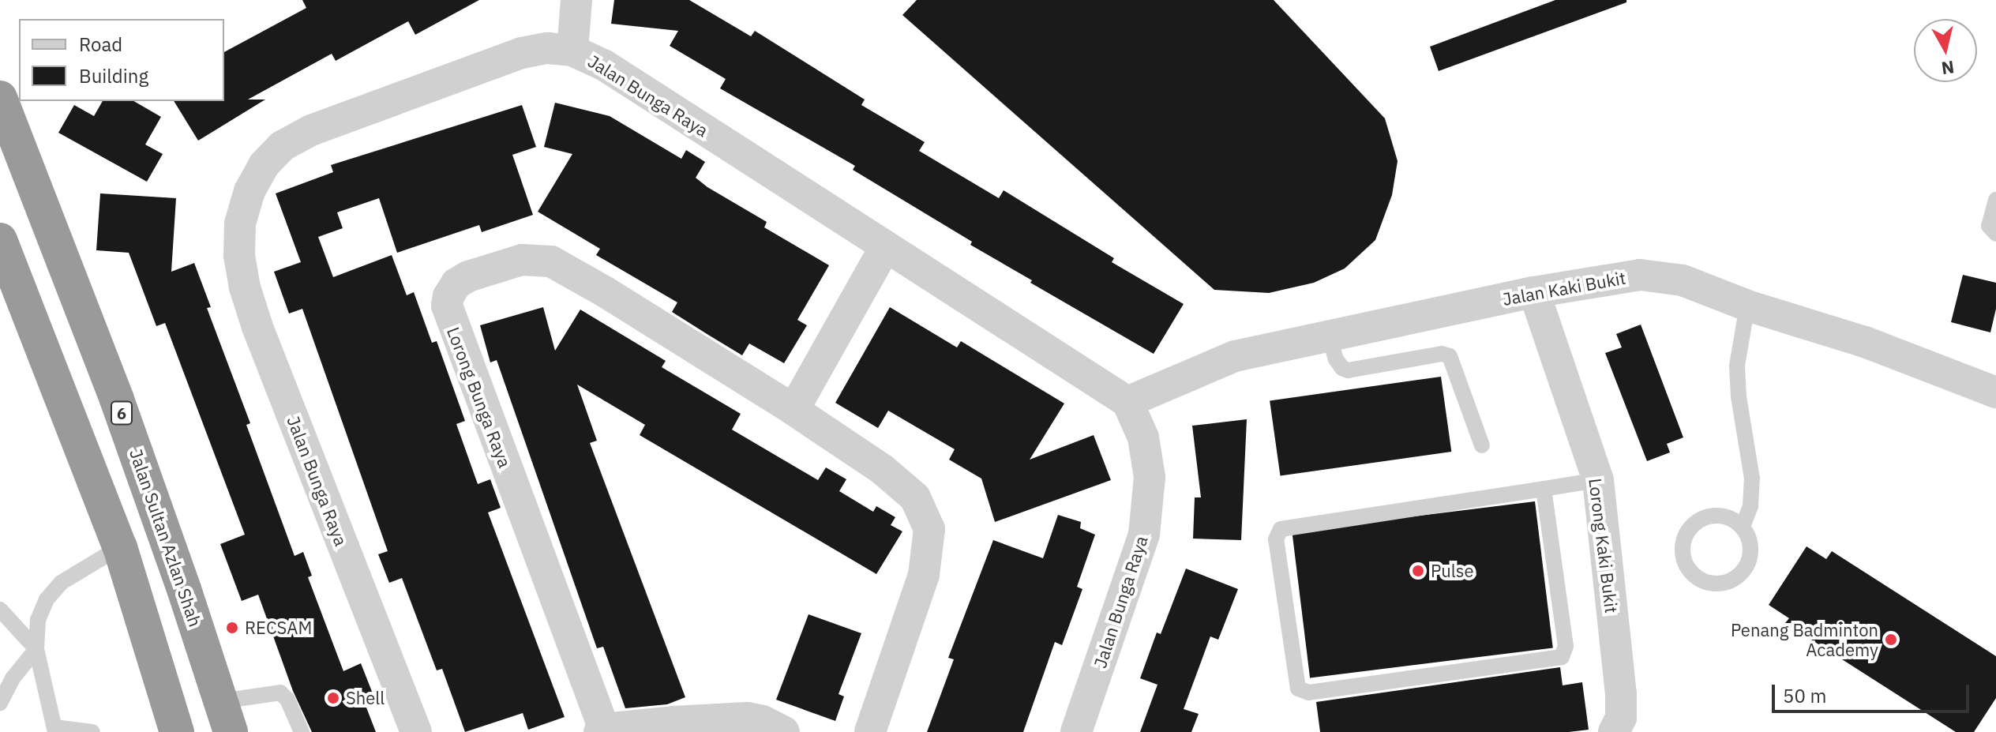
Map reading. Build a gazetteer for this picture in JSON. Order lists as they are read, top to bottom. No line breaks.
{"streets":{"highway":["6","Jalan Sultan Azlan Shah"],"street":["Jalan Bunga Raya","Jalan Kaki Bukit","Lorong Bunga Raya","Lorong Kaki Bukit"]},"crossings":[["Jalan Bunga Raya","Jalan Kaki Bukit"],["Jalan Kaki Bukit","Lorong Kaki Bukit"]],"places":["Pulse","RECSAM","Penang Badminton Academy","Shell"],"legend":["Road","Building"],"scale_bar":"50 m","north":"bottom"}
